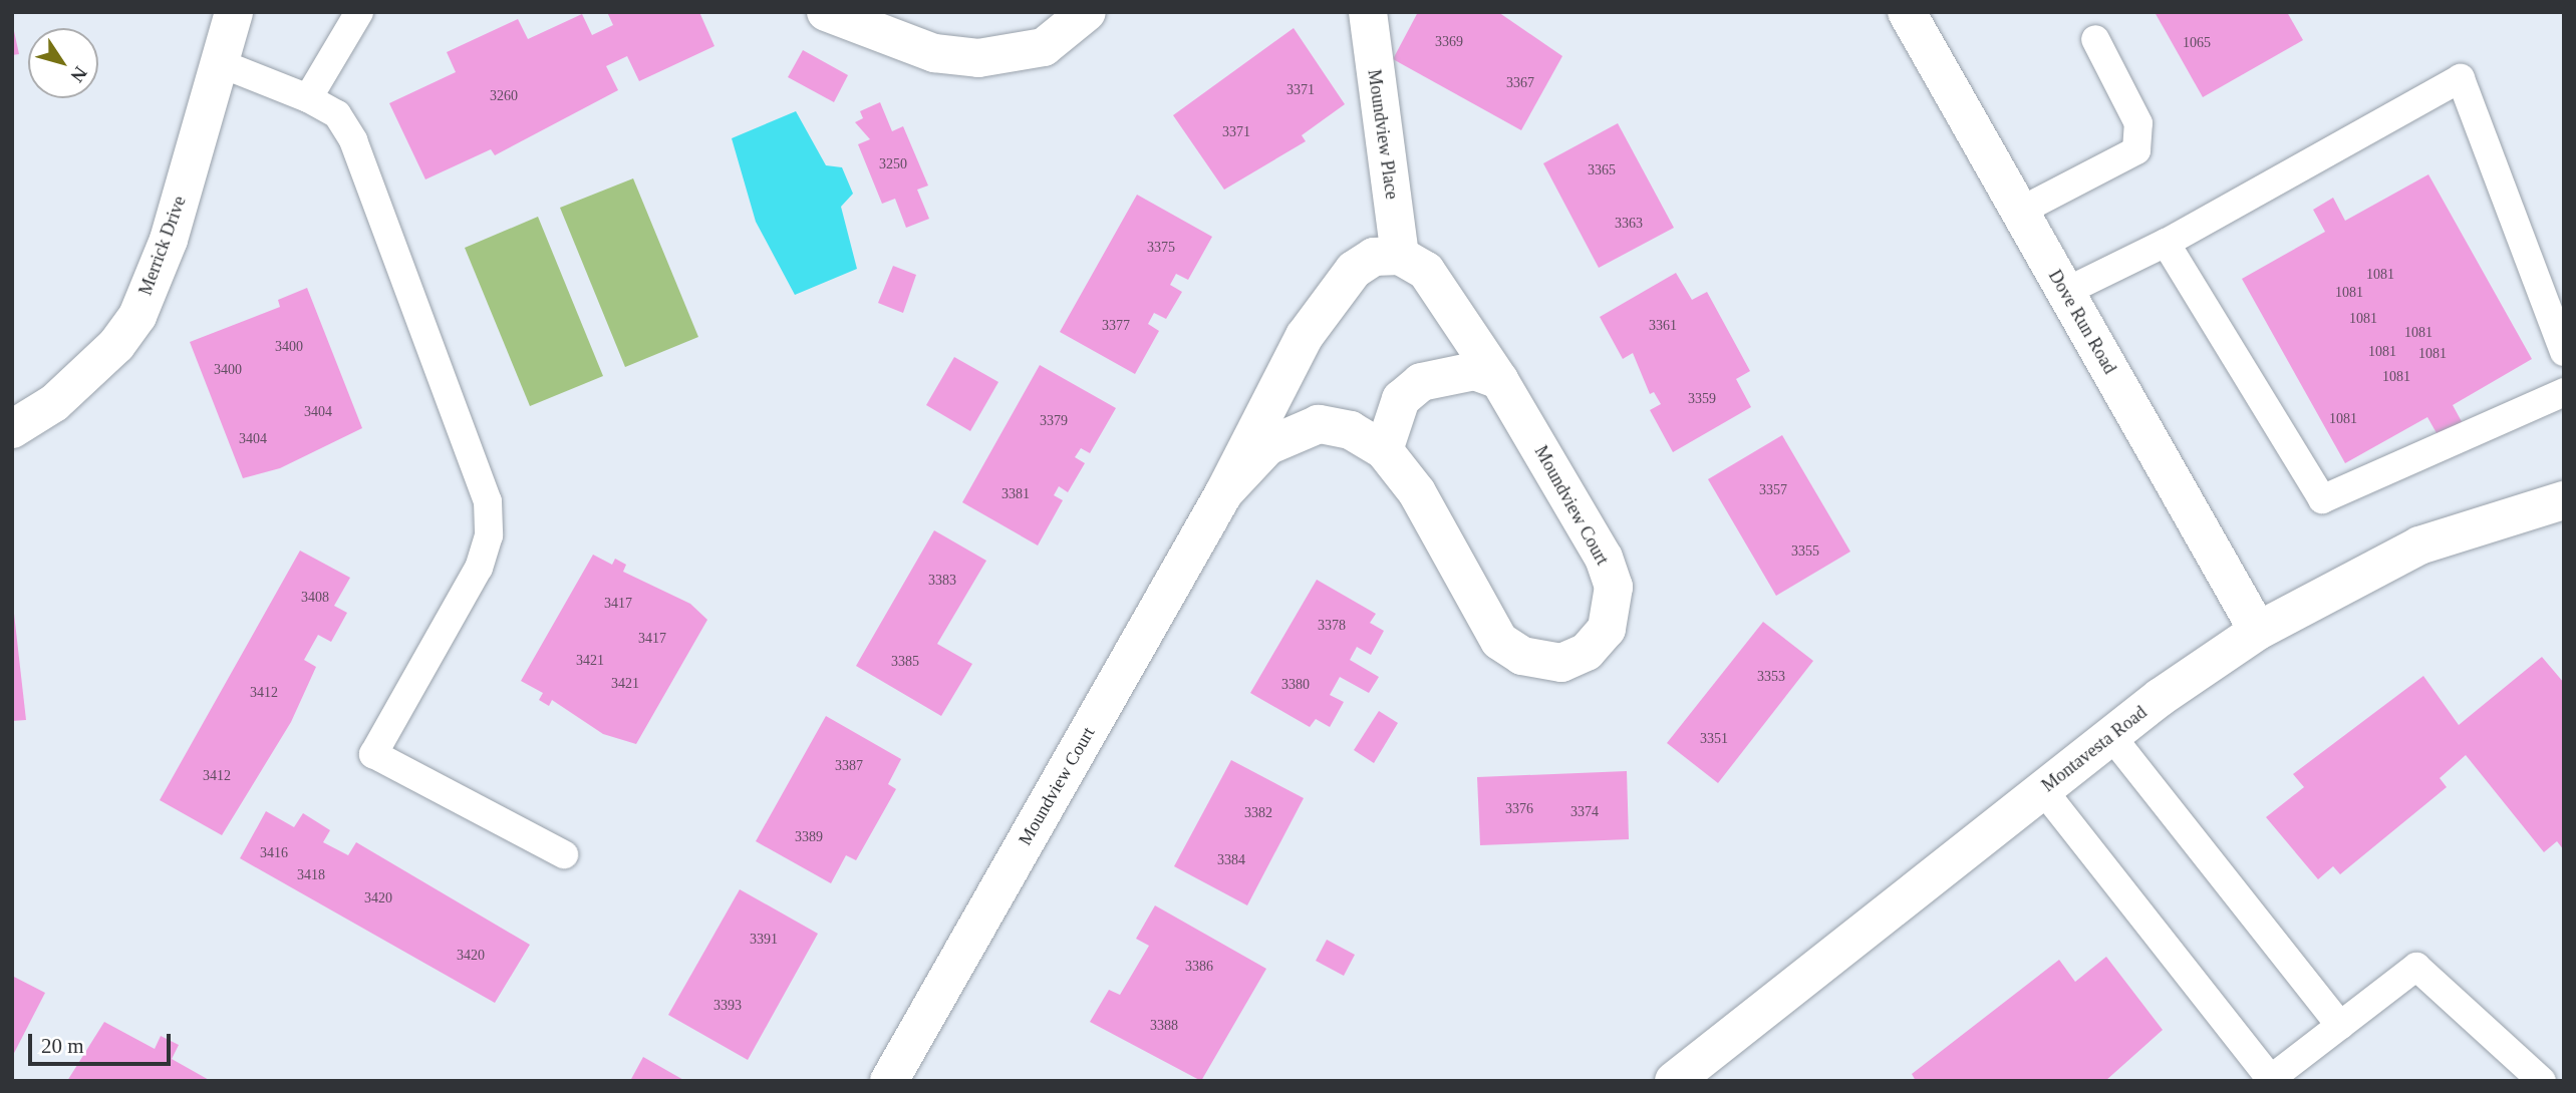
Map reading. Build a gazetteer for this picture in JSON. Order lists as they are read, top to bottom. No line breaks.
{"streets":{"street":["Moundview Place","Merrick Drive","Dove Run Road","Moundview Court","Montavesta Road"]},"crossings":[["Moundview Place","Moundview Court"],["Dove Run Road","Montavesta Road"]],"house_numbers":["3369","1065","3367","3371","3260","3371","3250","3365","3363","3375","1081","1081","1081","3377","3361","1081","3400","1081","1081","3400","1081","3359","3404","1081","3379","3404","3357","3381","3355","3383","3408","3417","3378","3417","3421","3385","3353","3421","3380","3412","3351","3387","3412","3376","3374","3382","3389","3416","3384","3418","3420","3391","3420","3386","3393","3388"],"scale_bar":"20 m","north":"bottom right"}
